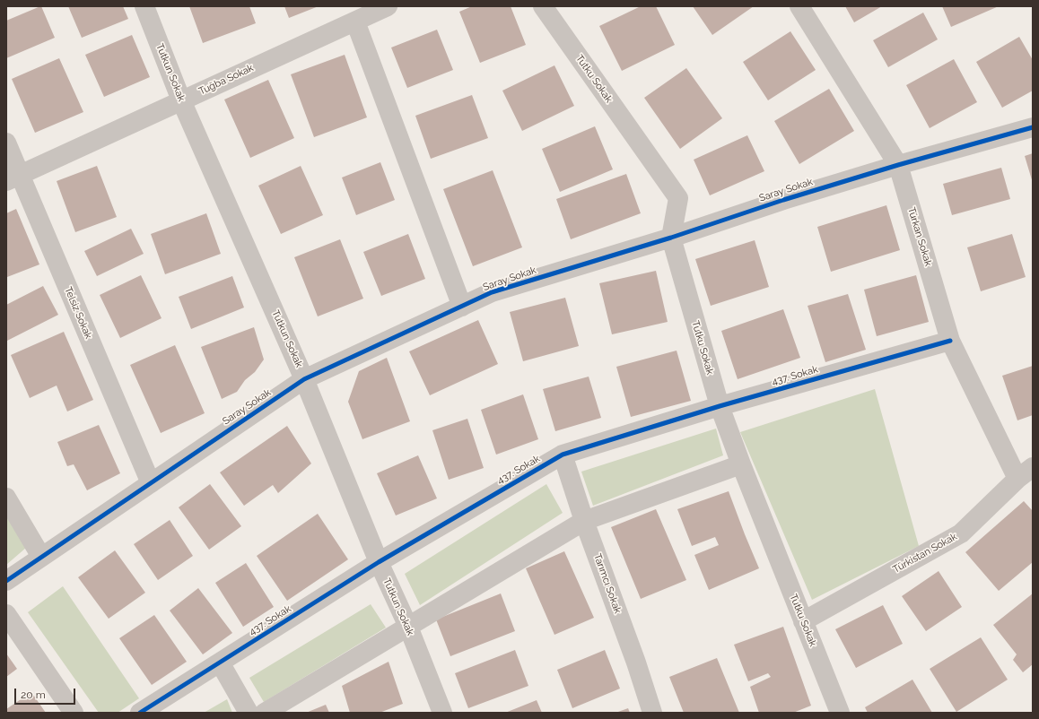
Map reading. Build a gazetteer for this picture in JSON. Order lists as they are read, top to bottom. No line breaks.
{"streets":{"street":["Tutkun Sokak","Tutku Sokak","Tuğba Sokak","Saray Sokak","Türkan Sokak","Telsiz Sokak","437. Sokak","Türkistan Sokak","Tarımcı Sokak"]},"crossings":[["Tutkun Sokak","Tuğba Sokak"],["Tutkun Sokak","Saray Sokak"],["Tutkun Sokak","437. Sokak"],["Tutku Sokak","Saray Sokak"],["Tutku Sokak","437. Sokak"],["Tutku Sokak","Türkistan Sokak"],["Tuğba Sokak","Telsiz Sokak"],["Saray Sokak","Türkan Sokak"],["Saray Sokak","Telsiz Sokak"],["Türkan Sokak","437. Sokak"],["Türkan Sokak","Türkistan Sokak"],["437. Sokak","Tarımcı Sokak"]],"scale_bar":"20 m"}
